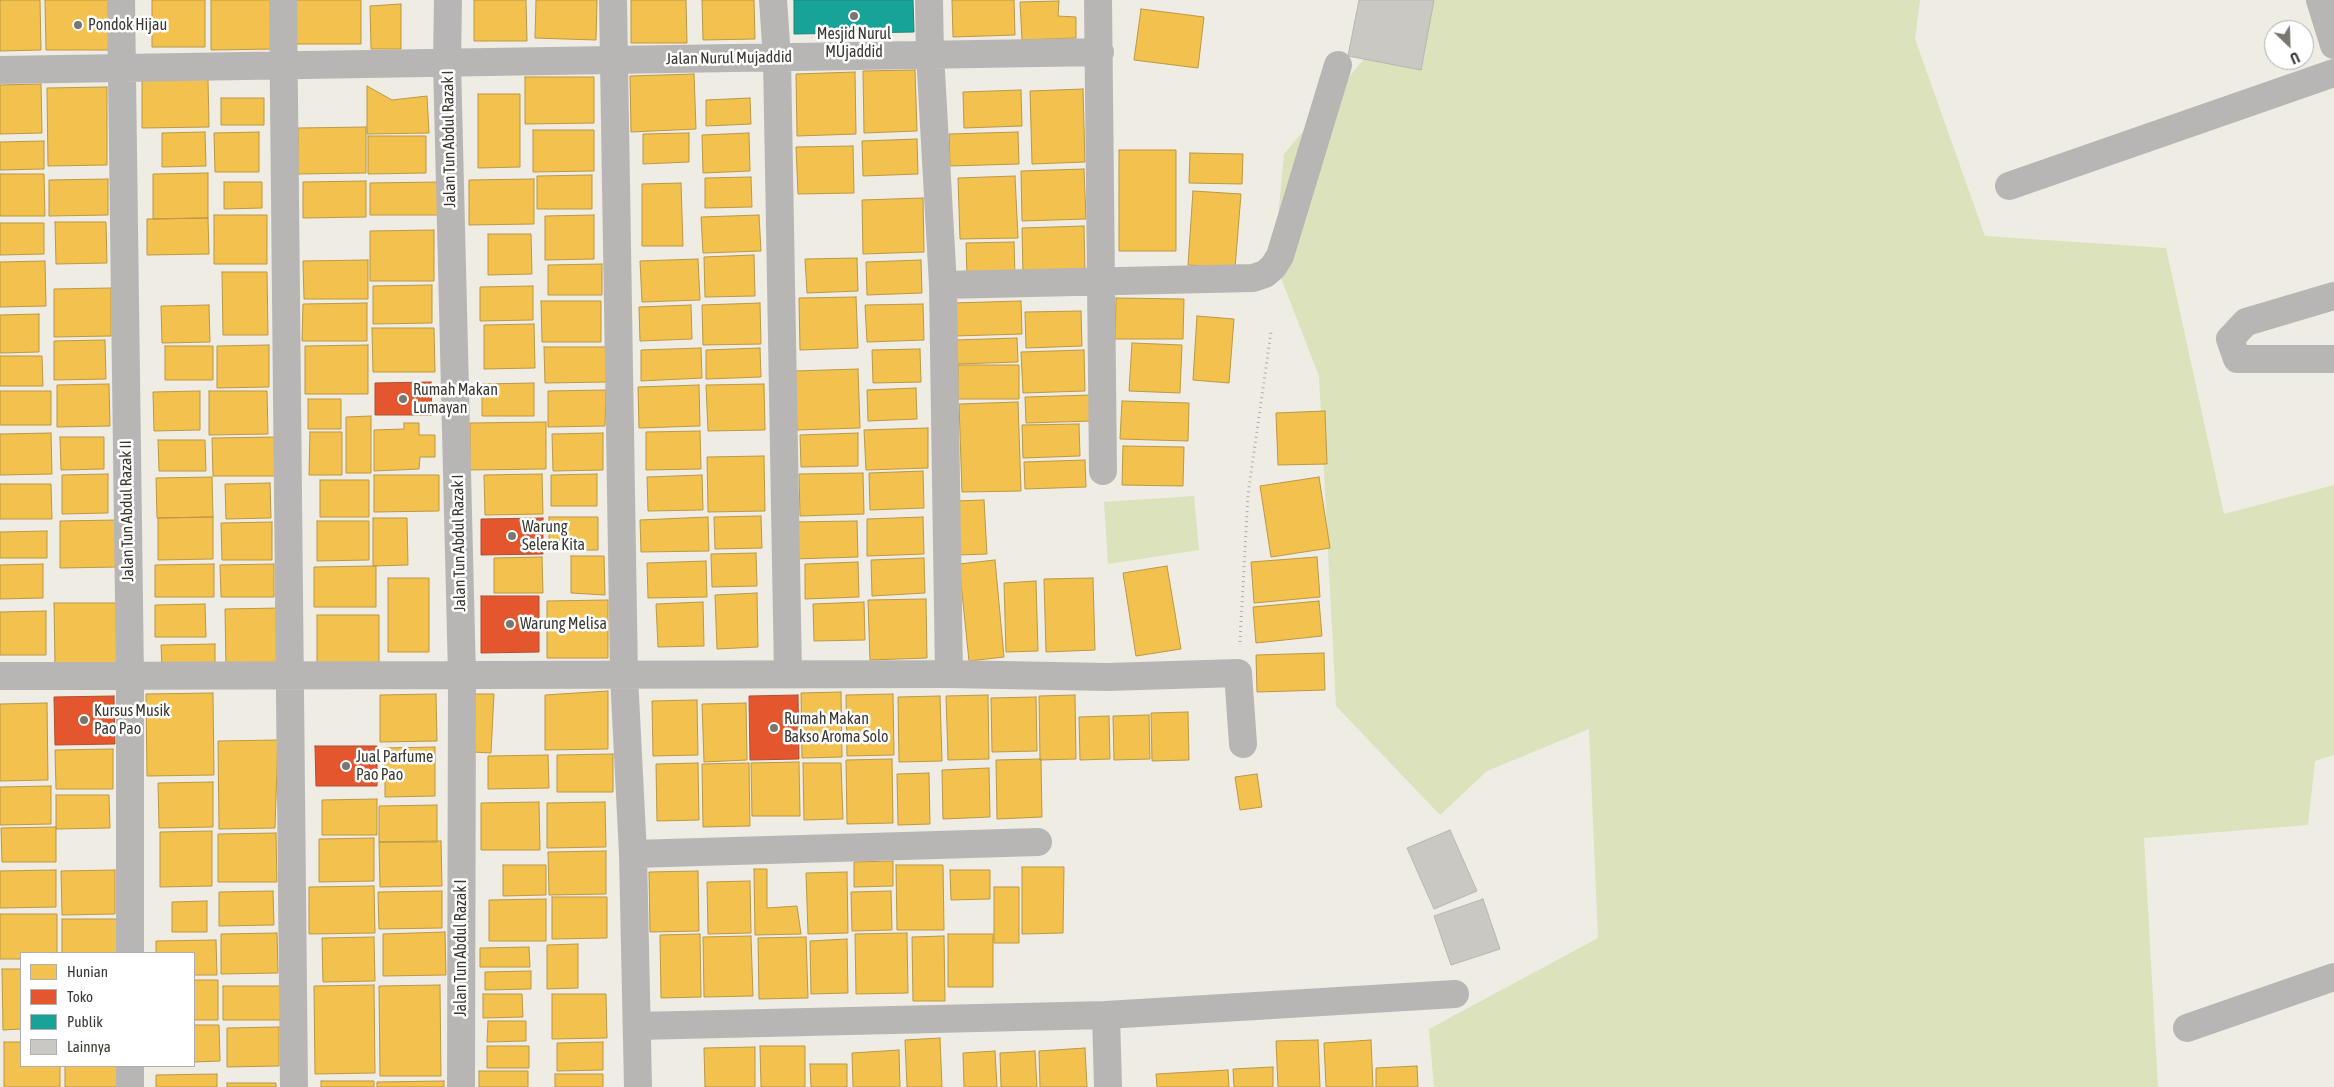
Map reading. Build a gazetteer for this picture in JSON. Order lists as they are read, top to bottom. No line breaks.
{"streets":{"street":["Jalan Nurul Mujaddid","Jalan Tun Abdul Razak I","Jalan Tun Abdul Razak II"]},"crossings":[["Jalan Nurul Mujaddid","Jalan Tun Abdul Razak I"],["Jalan Nurul Mujaddid","Jalan Tun Abdul Razak II"]],"places":["Mesjid Nurul MUjaddid","Pondok Hijau","Rumah Makan Lumayan","Warung Selera Kita","Warung Melisa","Kursus Musik Pao Pao","Rumah Makan Bakso Aroma Solo","Jual Parfume Pao Pao"],"legend":["Hunian","Toko","Publik","Lainnya"],"north":"bottom right"}
